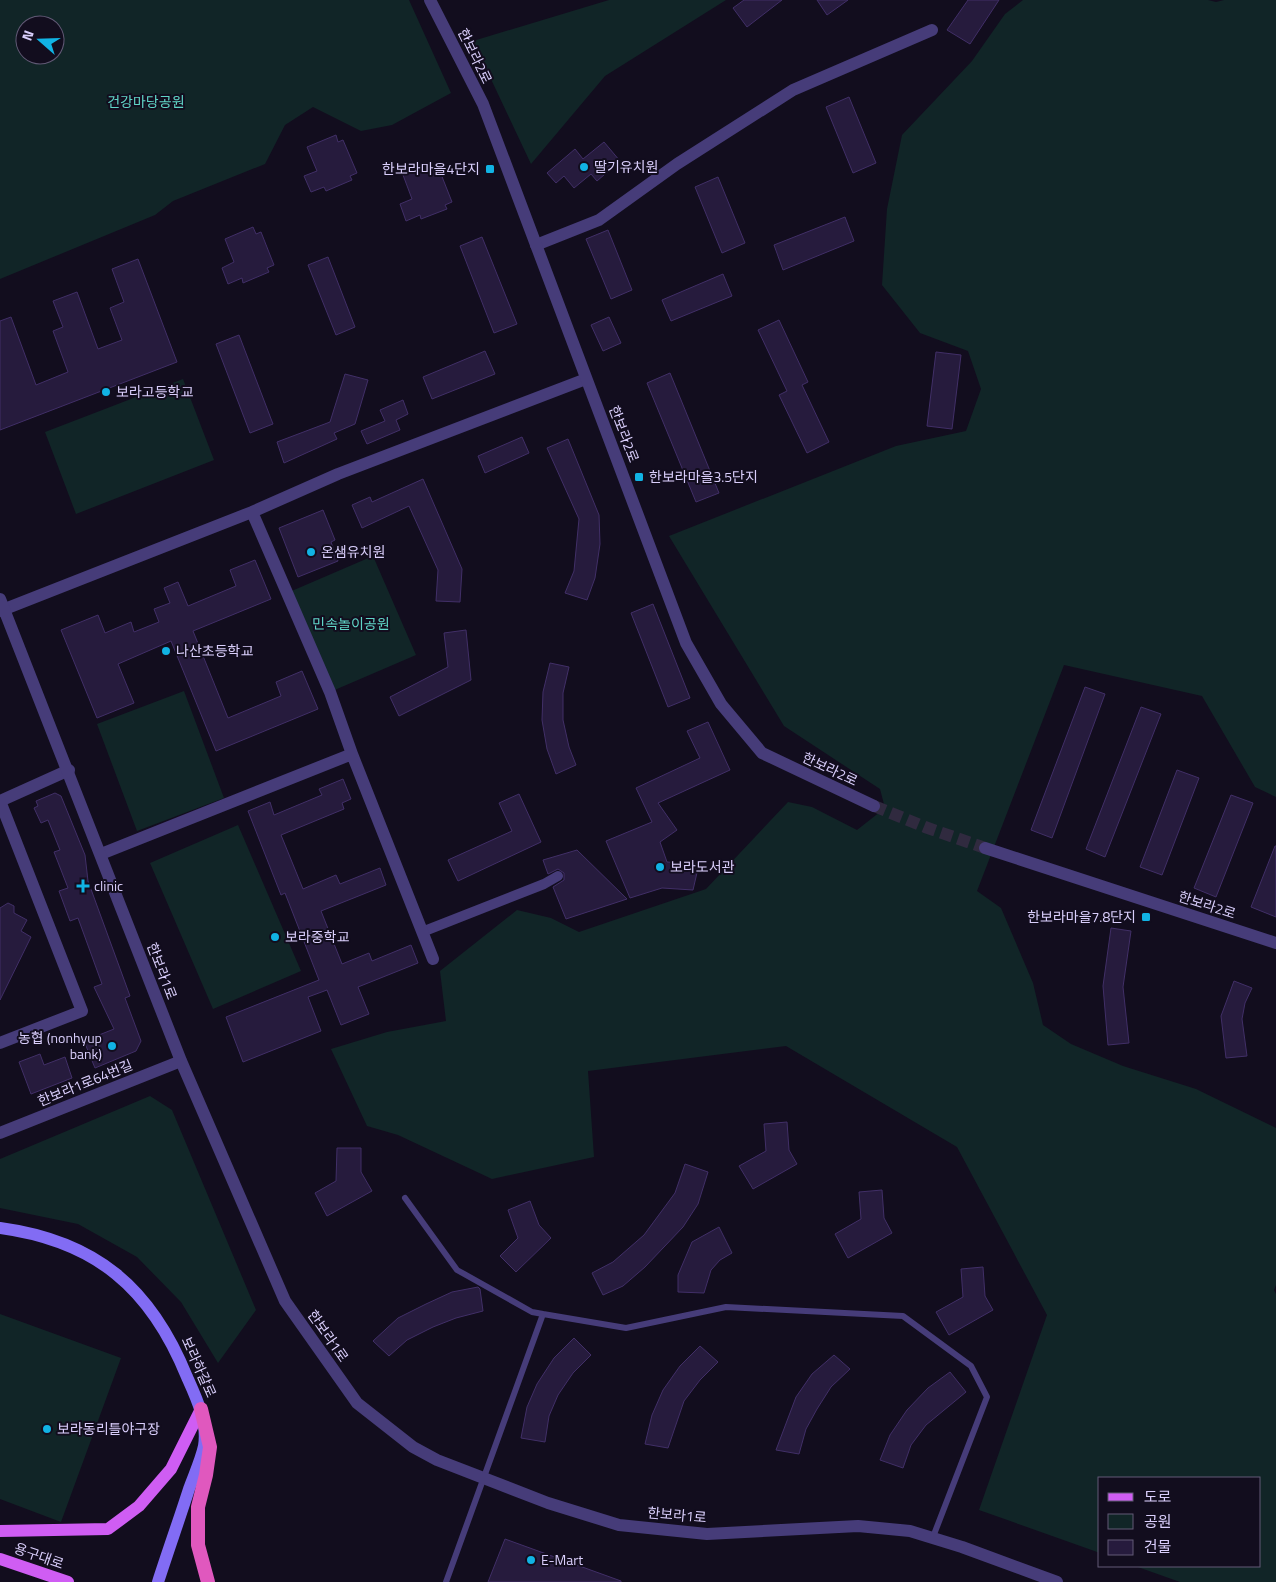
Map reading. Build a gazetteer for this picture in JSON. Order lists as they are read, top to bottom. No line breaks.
{"streets":{"main road":["보라하갈로","용구대로"],"street":["한보라2로","한보라1로","한보라1로64번길"]},"crossings":[["한보라1로","한보라1로64번길"]],"parks":["건강마당공원","민속놀이공원"],"places":{"other":["딸기유치원","보라고등학교","온샘유치원","나산초등학교","보라도서관","보라중학교","농협 (nonhyup bank)","보라동리틀야구장","E-Mart"],"transit":["한보라마을4단지","한보라마을3.5단지","한보라마을7.8단지"],"health":["clinic"]},"legend":["도로","공원","건물"],"north":"left"}
